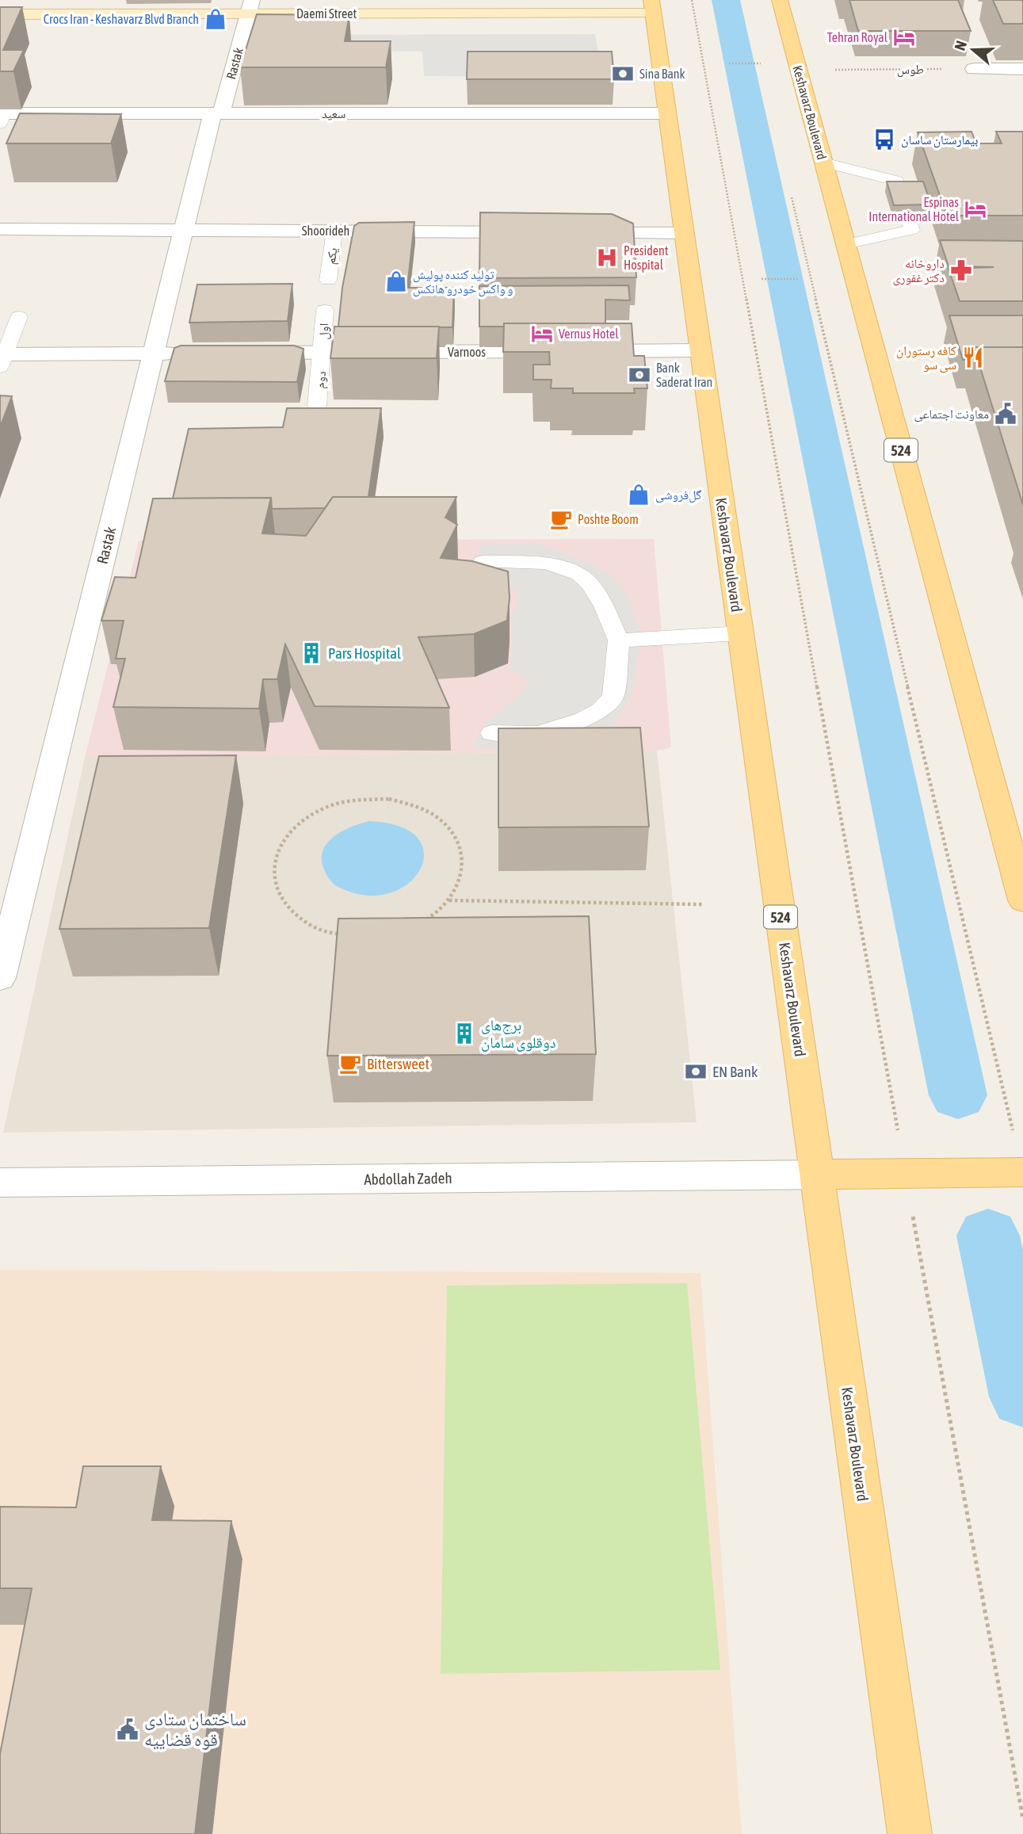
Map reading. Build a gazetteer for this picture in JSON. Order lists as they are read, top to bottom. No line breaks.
{"streets":{"main road":["Keshavarz Boulevard","524"],"street":["Daemi Street","Rastak","سعید","Shoorideh","Varnoos","Abdollah Zadeh"],"lane":["یکم","اول","دوم"],"path":["طوس"]},"crossings":[["Daemi Street","Rastak"],["Daemi Street","Keshavarz Boulevard"],["Rastak","سعید"],["Rastak","Shoorideh"],["طوس","Keshavarz Boulevard"],["Keshavarz Boulevard","سعید"],["Keshavarz Boulevard","Varnoos"],["Keshavarz Boulevard","Abdollah Zadeh"],["Shoorideh","یکم"],["اول","Varnoos"],["اول","دوم"],["Varnoos","دوم"]],"places":{"shop":["Crocs Iran - Keshavarz Blvd Branch","تولید کننده پولیش و واکس خودرو هانکس","گل‌فروشی"],"hotel":["Tehran Royal","Espinas International Hotel","Vernus Hotel"],"bank":["Sina Bank","Bank Saderat Iran","EN Bank"],"bus stop":["بیمارستان ساسان"],"hospital":["President Hospital"],"pharmacy":["داروخانه دکتر غفوری"],"restaurant":["کافه رستوران سی سو"],"public building":["معاونت اجتماعی","ساختمان ستادی قوه قضاییه"],"cafe":["Poshte Boom","Bittersweet"],"building":["Pars Hospital","برج‌های دوقلوی سامان"]},"north":"left"}
